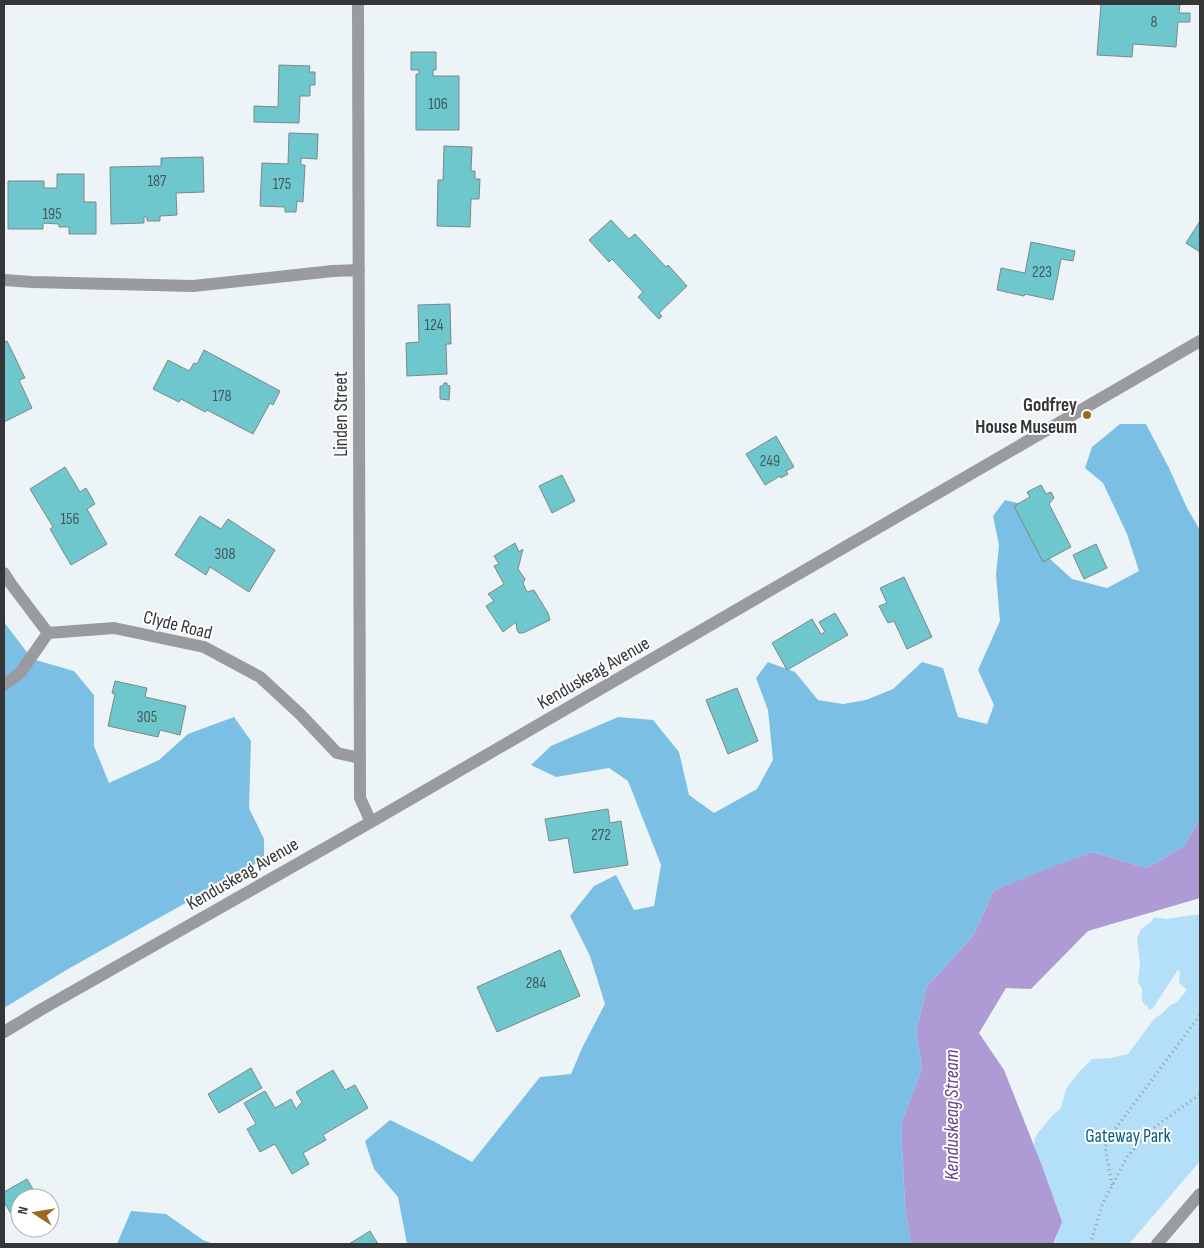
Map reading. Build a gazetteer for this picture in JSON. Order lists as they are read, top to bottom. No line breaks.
{"streets":{"street":["Linden Street","Clyde Road","Kenduskeag Avenue"]},"crossings":[["Linden Street","Clyde Road"],["Linden Street","Kenduskeag Avenue"]],"water":["Kenduskeag Stream"],"parks":["Gateway Park"],"places":["Godfrey House Museum"],"house_numbers":["8","106","187","175","195","223","124","178","249","156","308","305","272","284"],"north":"left"}
